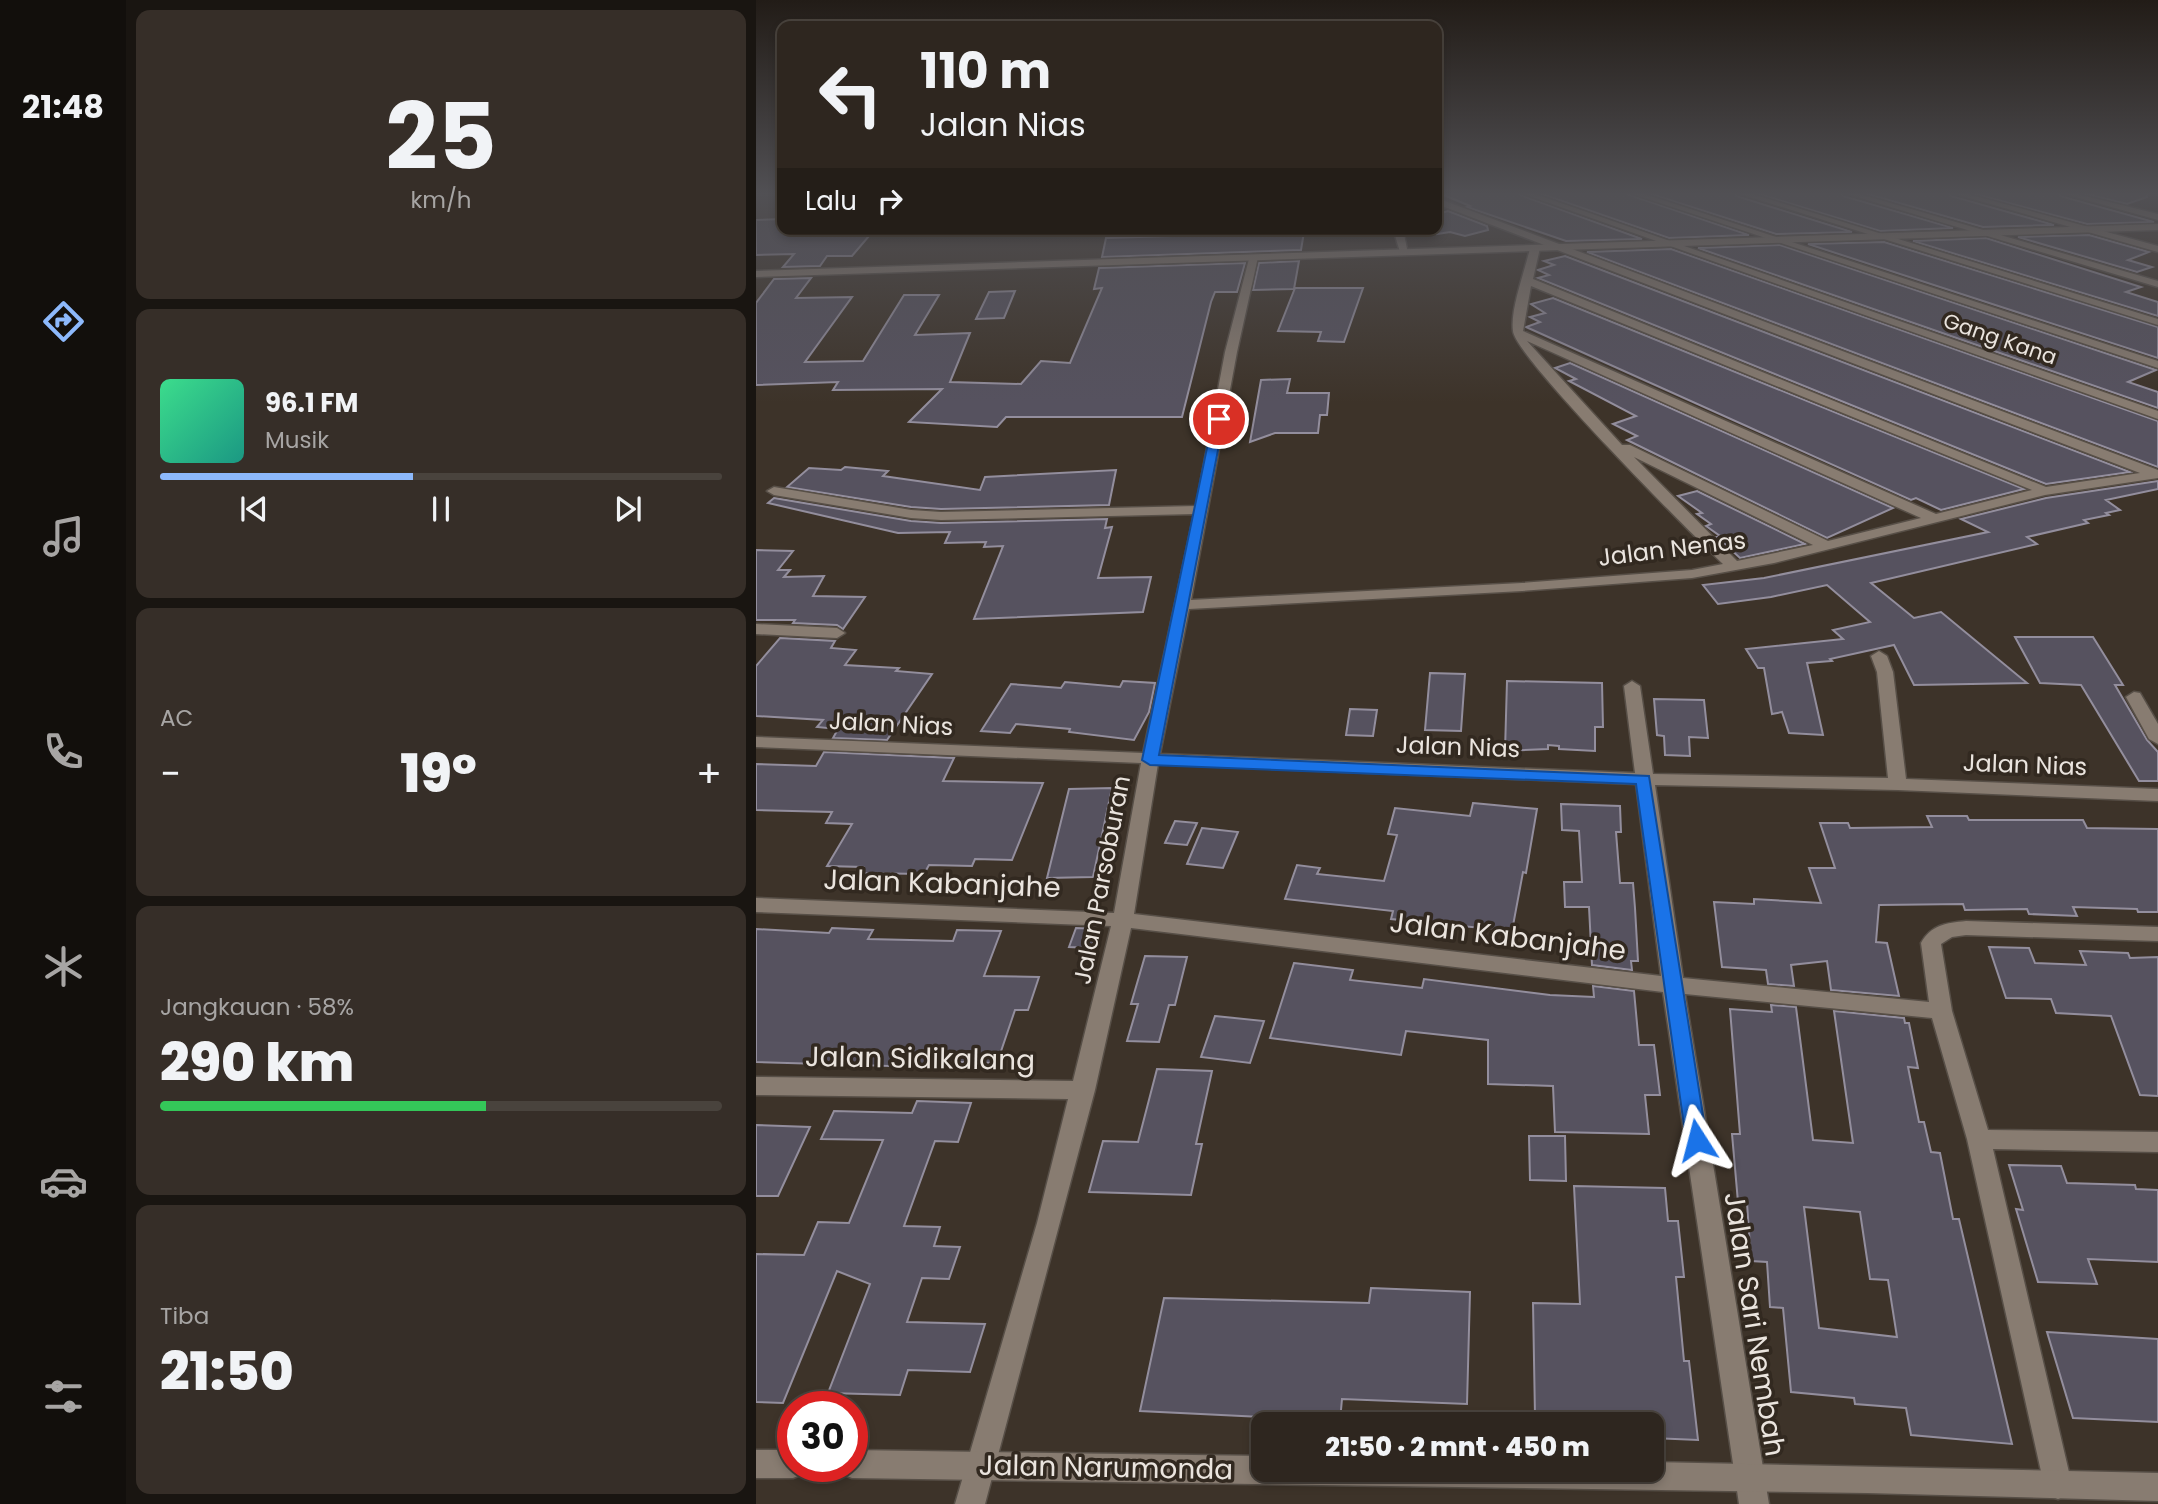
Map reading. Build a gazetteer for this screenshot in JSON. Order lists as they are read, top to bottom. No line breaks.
{"streets":{"street":["Gang Kana","Jalan Nenas","Jalan Nias","Jalan Parsoburan","Jalan Kabanjahe","Jalan Sidikalang","Jalan Sari Nembah","Jalan Narumonda"]},"crossings":[["Jalan Nenas","Jalan Parsoburan"],["Jalan Nias","Jalan Parsoburan"],["Jalan Nias","Jalan Sari Nembah"],["Jalan Parsoburan","Jalan Kabanjahe"],["Jalan Parsoburan","Jalan Sidikalang"],["Jalan Parsoburan","Jalan Narumonda"],["Jalan Kabanjahe","Jalan Sari Nembah"],["Jalan Sari Nembah","Jalan Narumonda"]],"page":{"tabs":"21:48","tile":[["25","km/h"],"AC",["Jangkauan · 58%","290 km"],["Tiba","21:50"]],"turn":["110 m","Jalan Nias"],"then":"Lalu","song":["96.1 FM","Musik"],"heat":["−","19°","+"],"limit":"30","trip":"21:50 · 2 mnt · 450 m"}}
